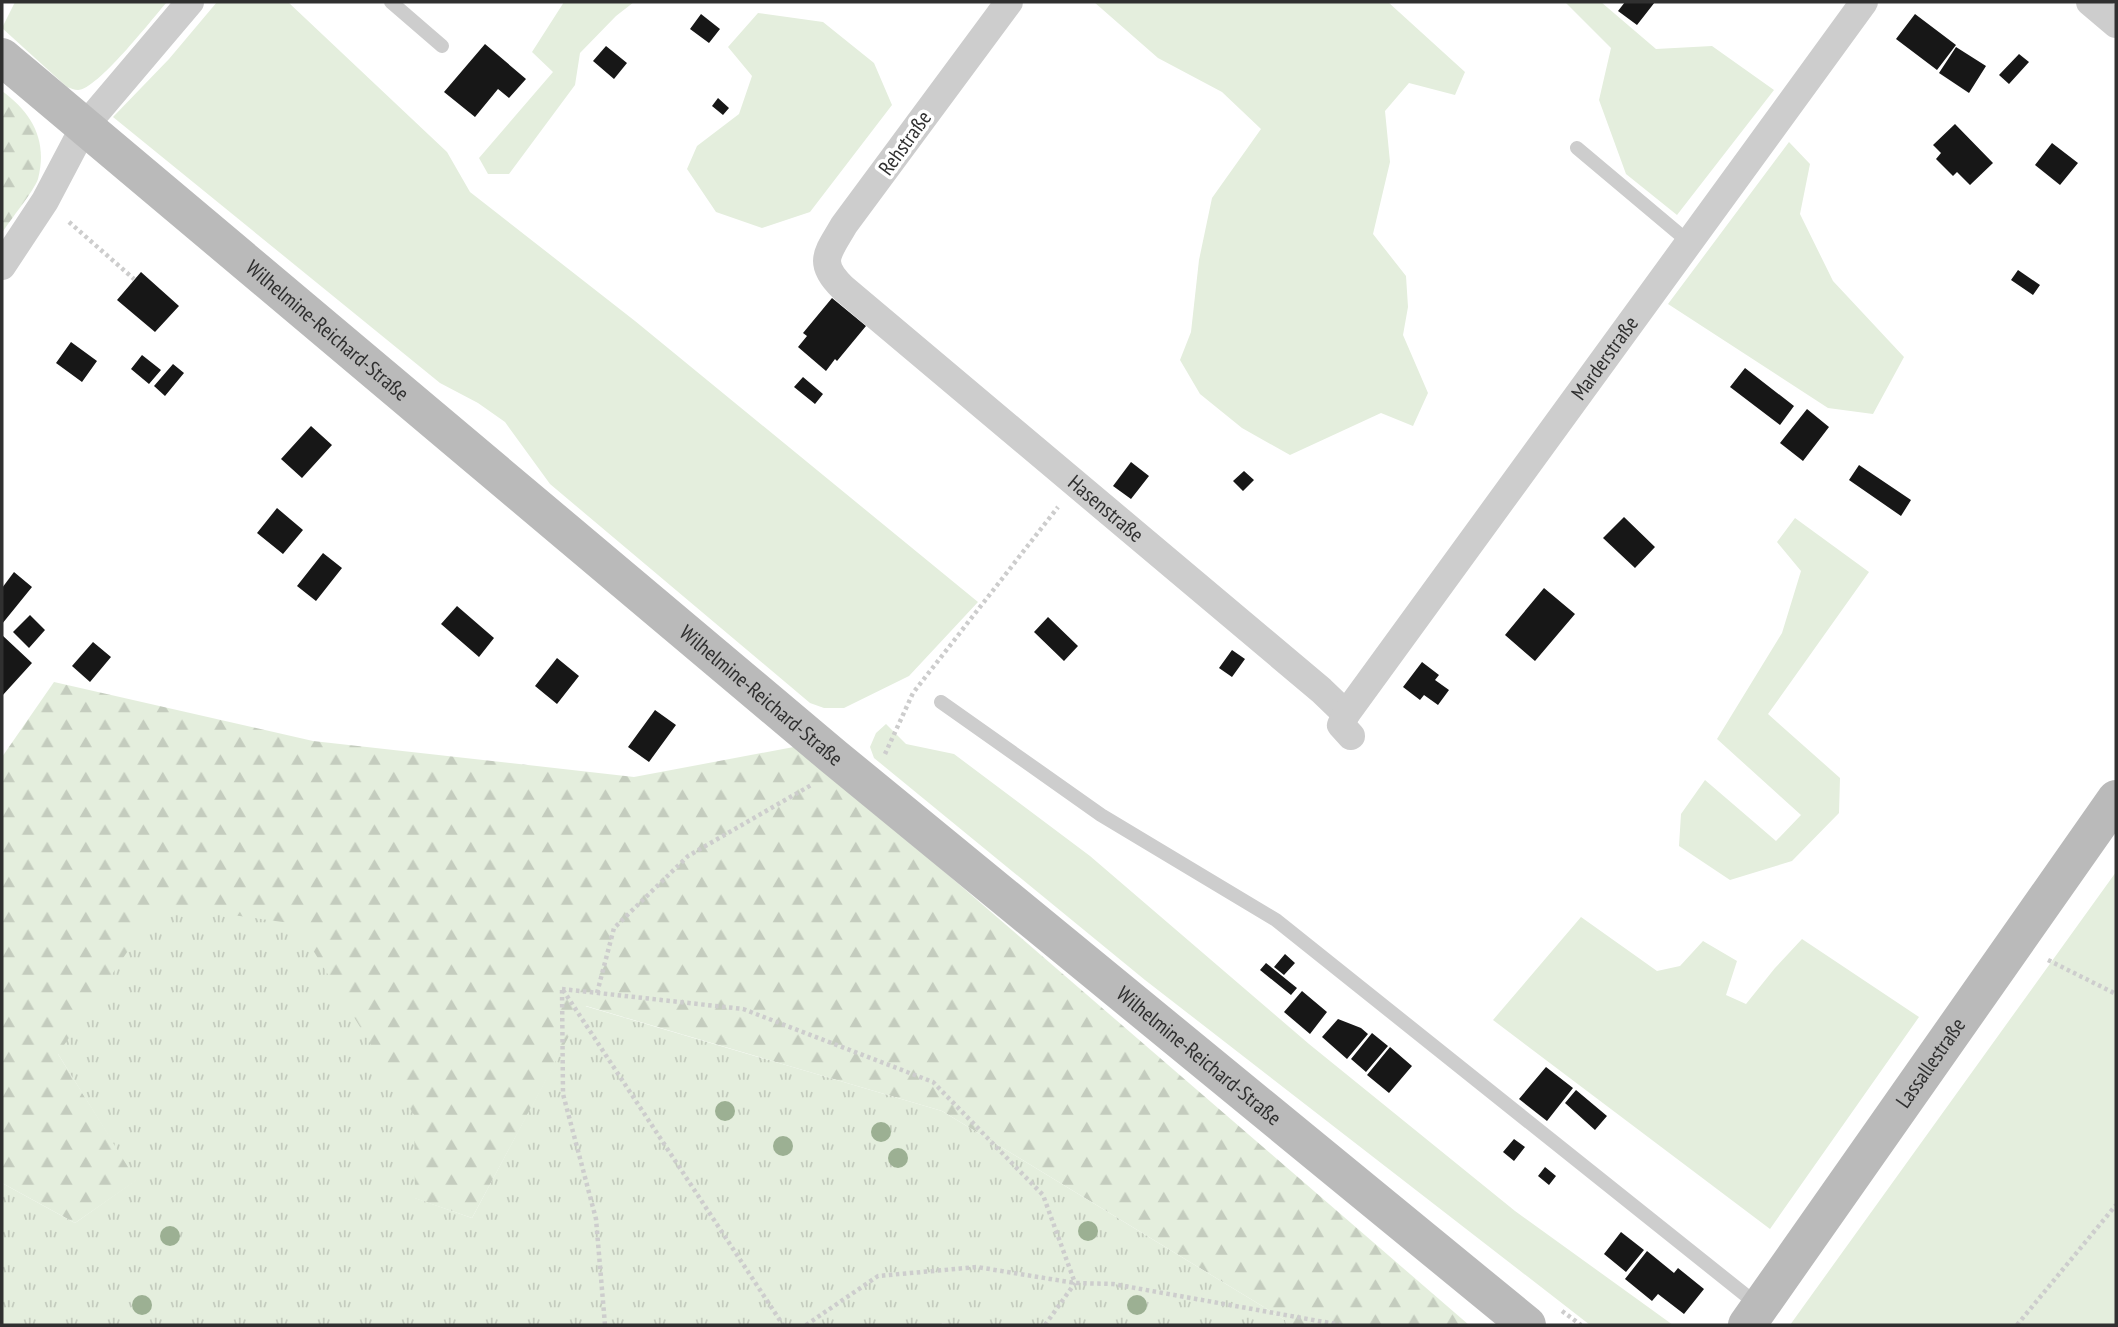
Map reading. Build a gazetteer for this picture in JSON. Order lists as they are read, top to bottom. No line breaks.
{"streets":{"street":["Rehstraße","Wilhelmine-Reichard-Straße","Marderstraße","Hasenstraße","Lassallestraße"]},"crossings":[["Rehstraße","Hasenstraße"],["Marderstraße","Hasenstraße"]]}
